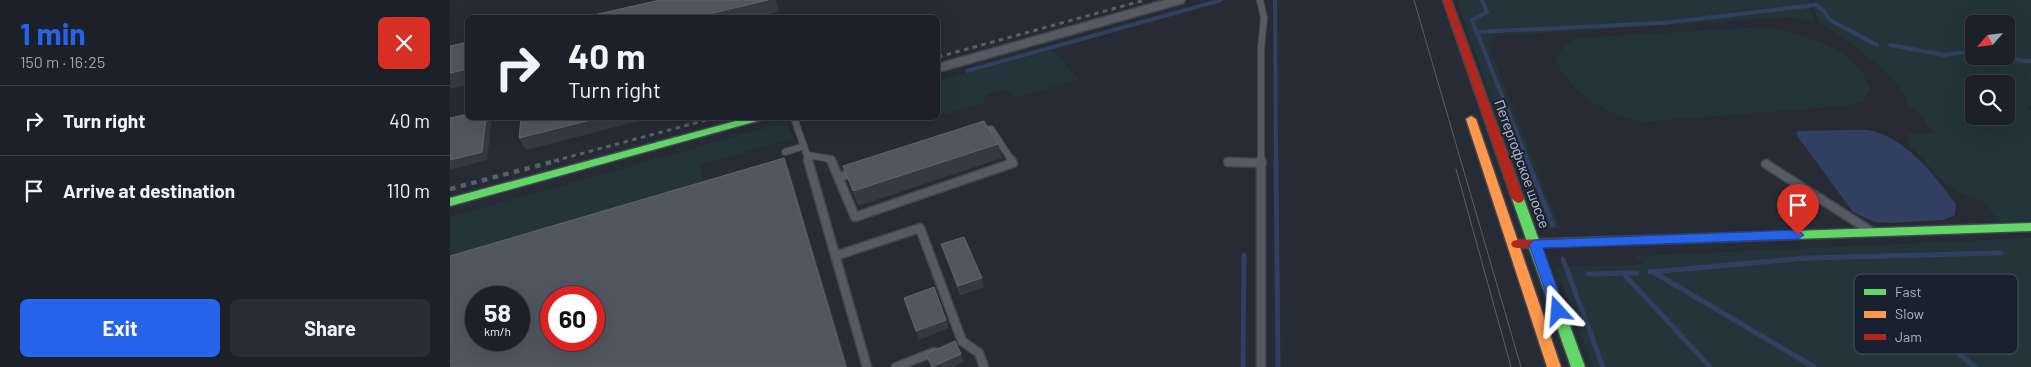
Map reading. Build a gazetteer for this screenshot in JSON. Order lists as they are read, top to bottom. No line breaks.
{"streets":{"main road":["Петергофское шоссе"]},"legend":["Fast","Slow","Jam"],"north":"bottom left","page":{"heading":["1 min","150 m · 16:25"],"turn":["40 m","Turn right"],"list":[{"name":"Turn right","value":"40 m"},{"name":"Arrive at destination","value":"110 m"}],"speed":"58 km/h","limit":"60","buttons":["Exit","Share"]}}
